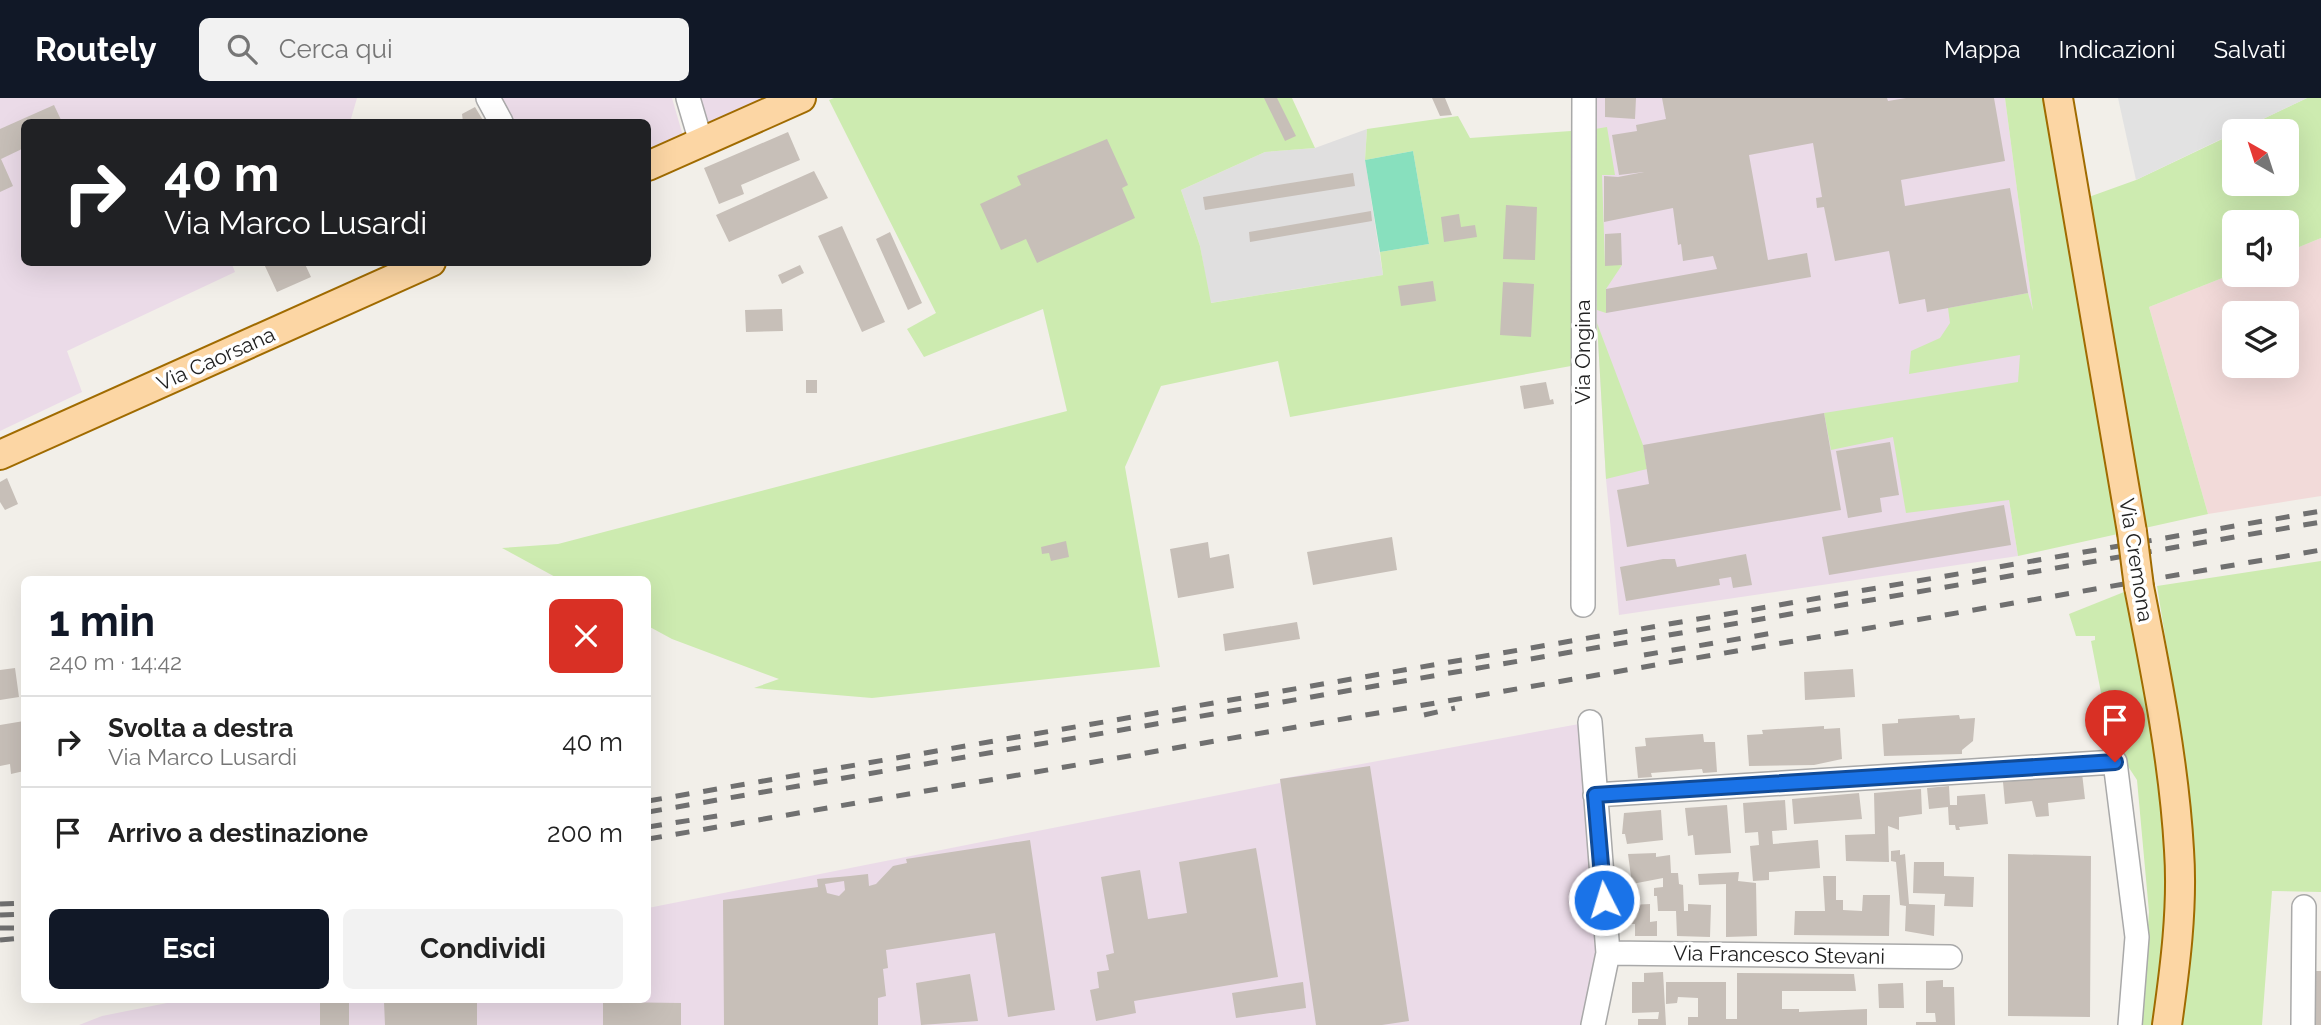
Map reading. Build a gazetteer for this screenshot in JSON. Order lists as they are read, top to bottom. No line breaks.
{"streets":{"main road":["Via Caorsana","Via Cremona"],"street":["Via Ongina","Via Francesco Stevani"]},"north":"top left","page":{"header":"Routely","search":"Cerca qui","nav":["Mappa","Indicazioni","Salvati"],"turn":["40 m","Via Marco Lusardi"],"heading":["1 min","240 m · 14:42"],"list":[{"name":"Svolta a destra","note":"Via Marco Lusardi","value":"40 m"},{"name":"Arrivo a destinazione","value":"200 m"}],"buttons":["Esci","Condividi"]}}
